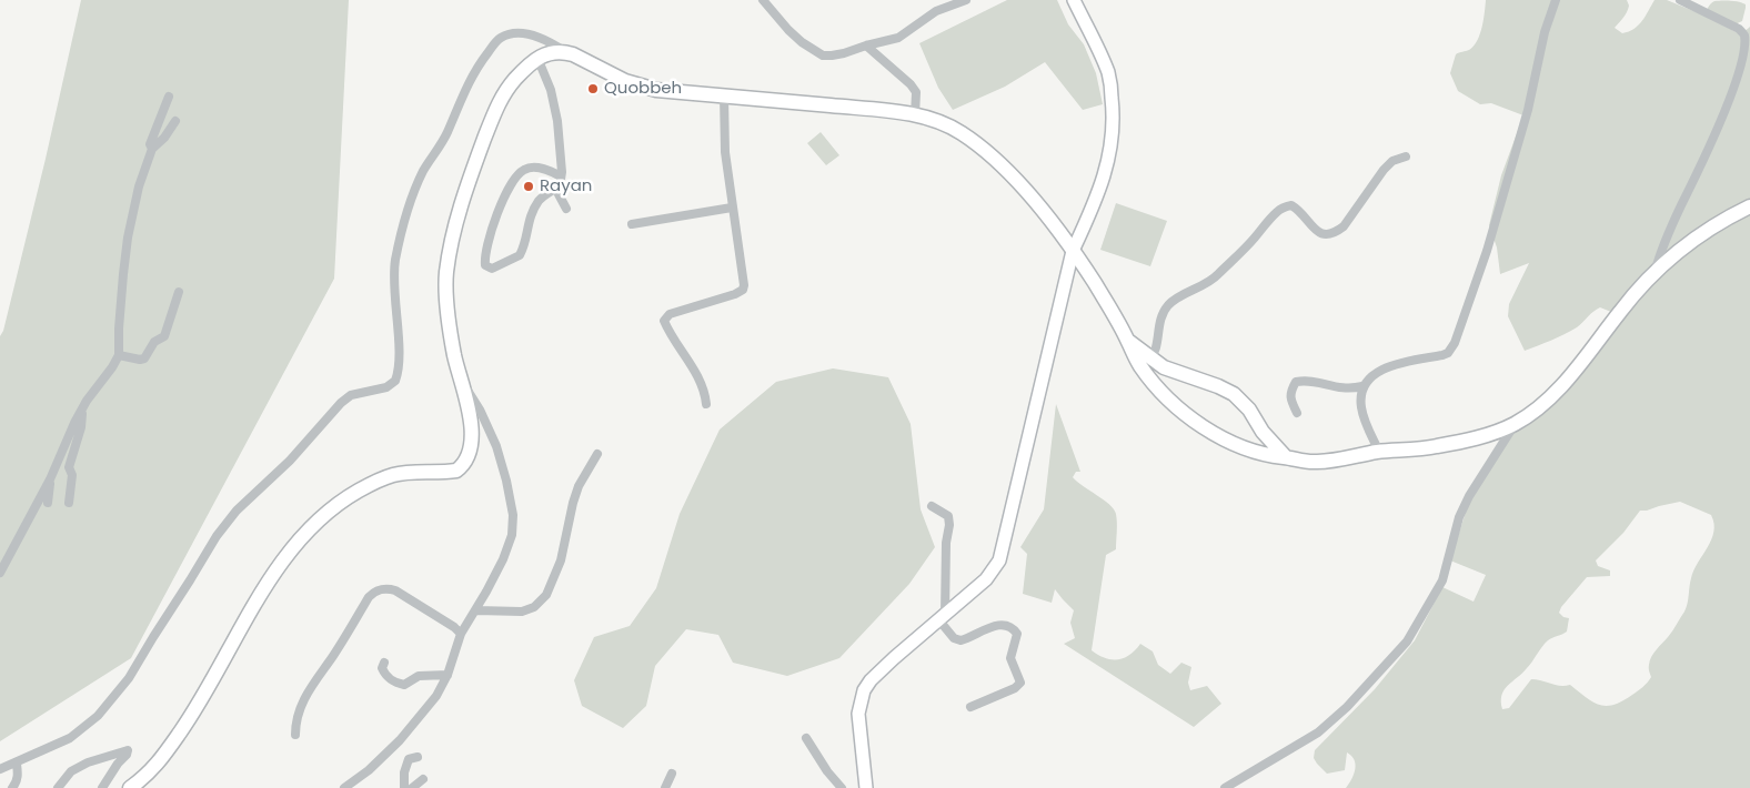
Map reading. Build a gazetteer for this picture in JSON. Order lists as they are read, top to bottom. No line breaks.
{"places":["Quobbeh","Rayan"]}
